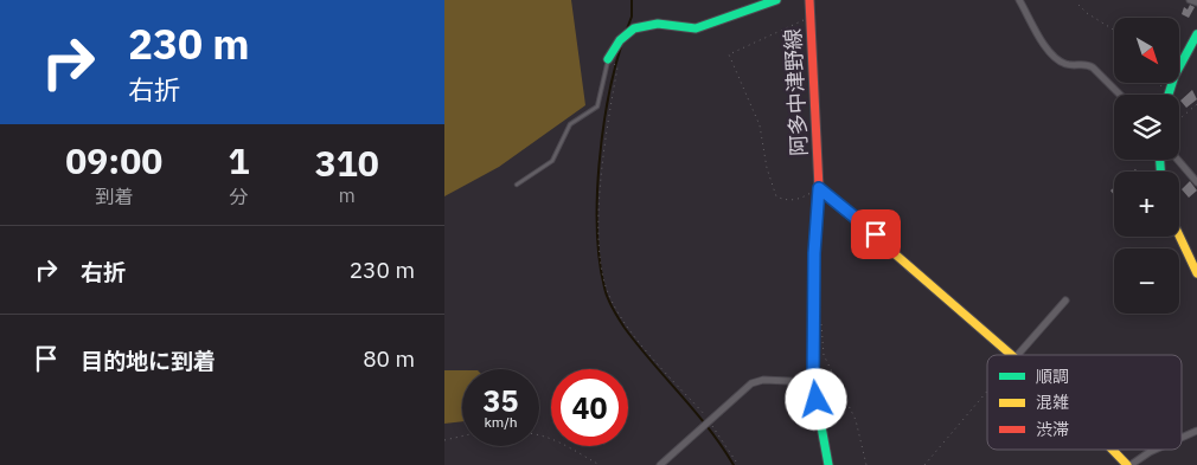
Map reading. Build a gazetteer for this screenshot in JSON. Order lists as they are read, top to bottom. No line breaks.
{"streets":{"main road":["阿多中津野線"]},"legend":["順調","混雑","渋滞"],"north":"bottom right","page":{"turn":["230 m","右折"],"map_buttons":["+","−"],"eta":["09:00","到着","1","分","310","m"],"list":[{"name":"右折","value":"230 m"},{"name":"目的地に到着","value":"80 m"}],"speed":"35 km/h","limit":"40"}}
